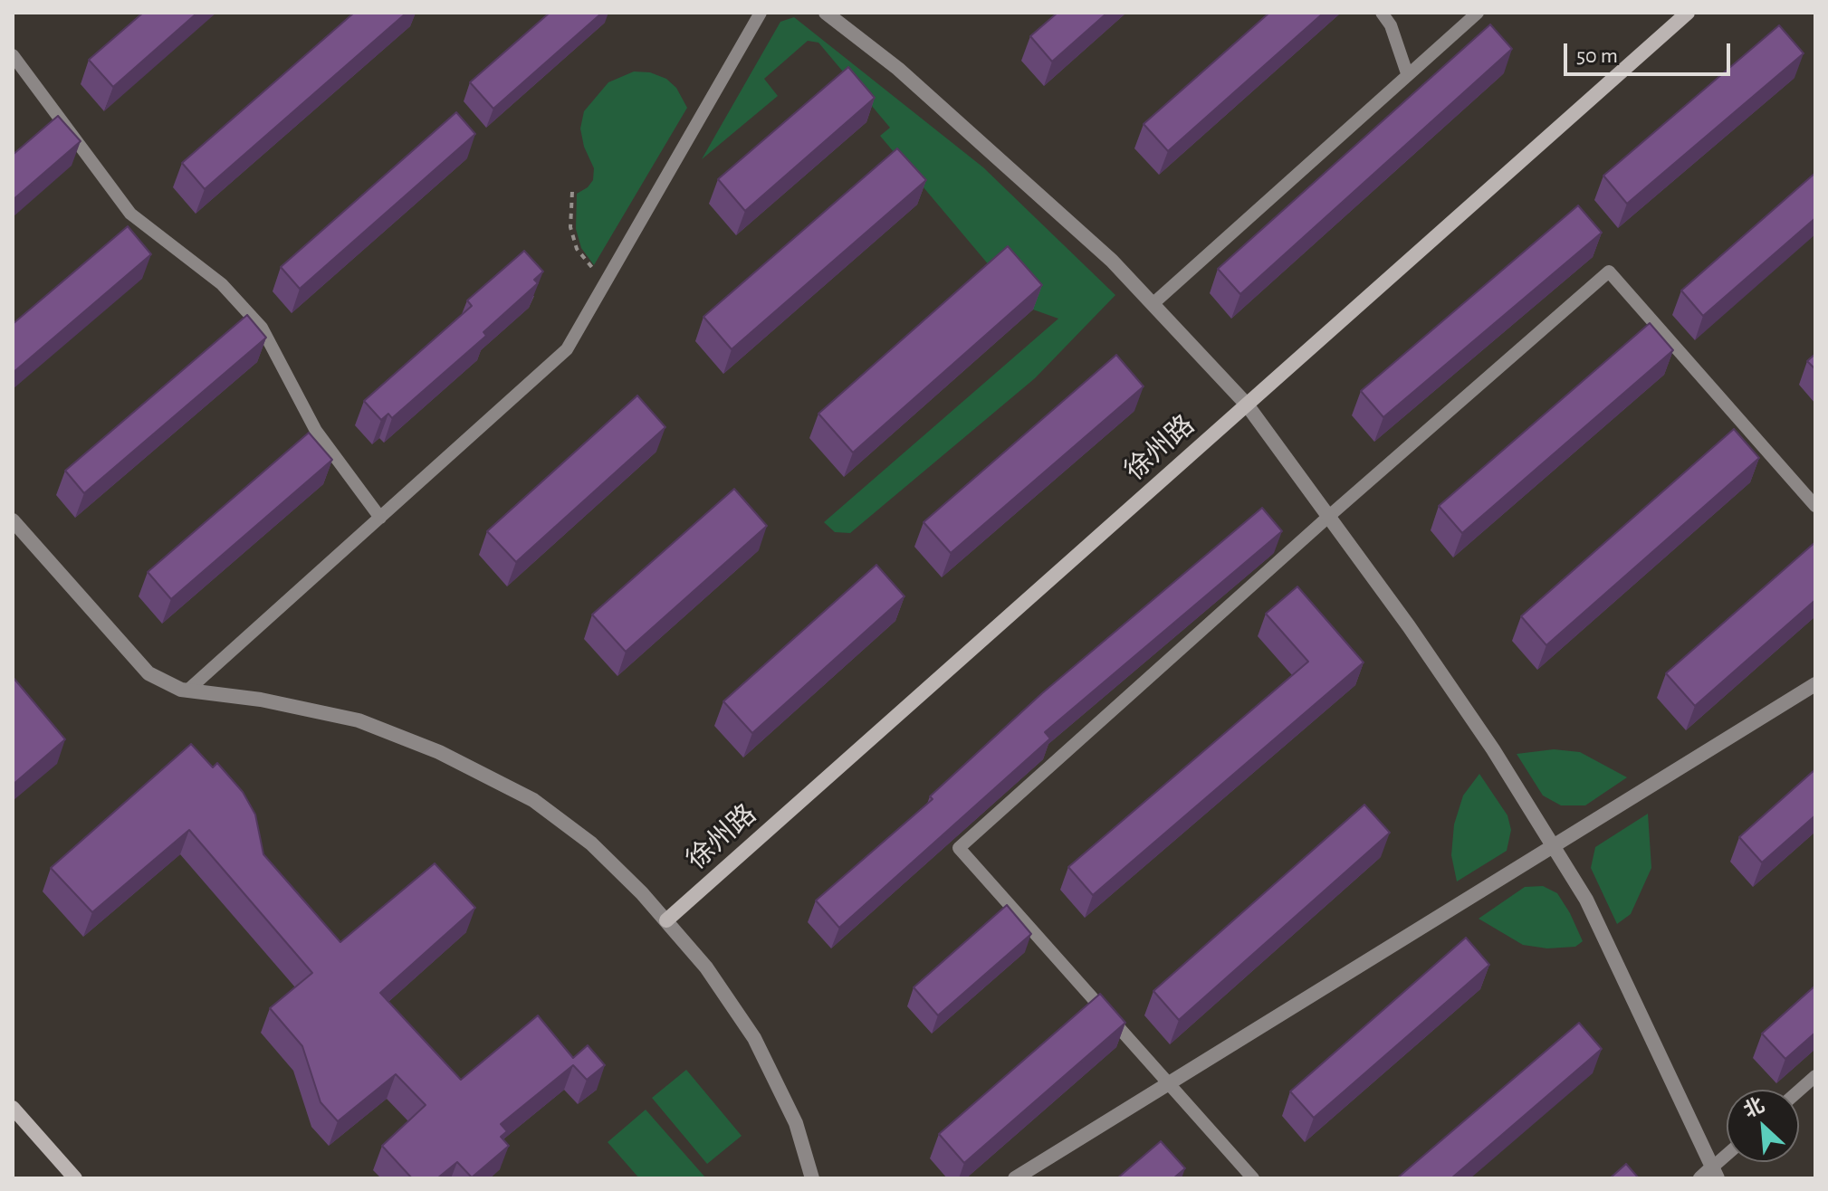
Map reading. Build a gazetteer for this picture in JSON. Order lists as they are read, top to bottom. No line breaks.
{"streets":{"street":["徐州路"]},"scale_bar":"50 m","north":"top left"}
